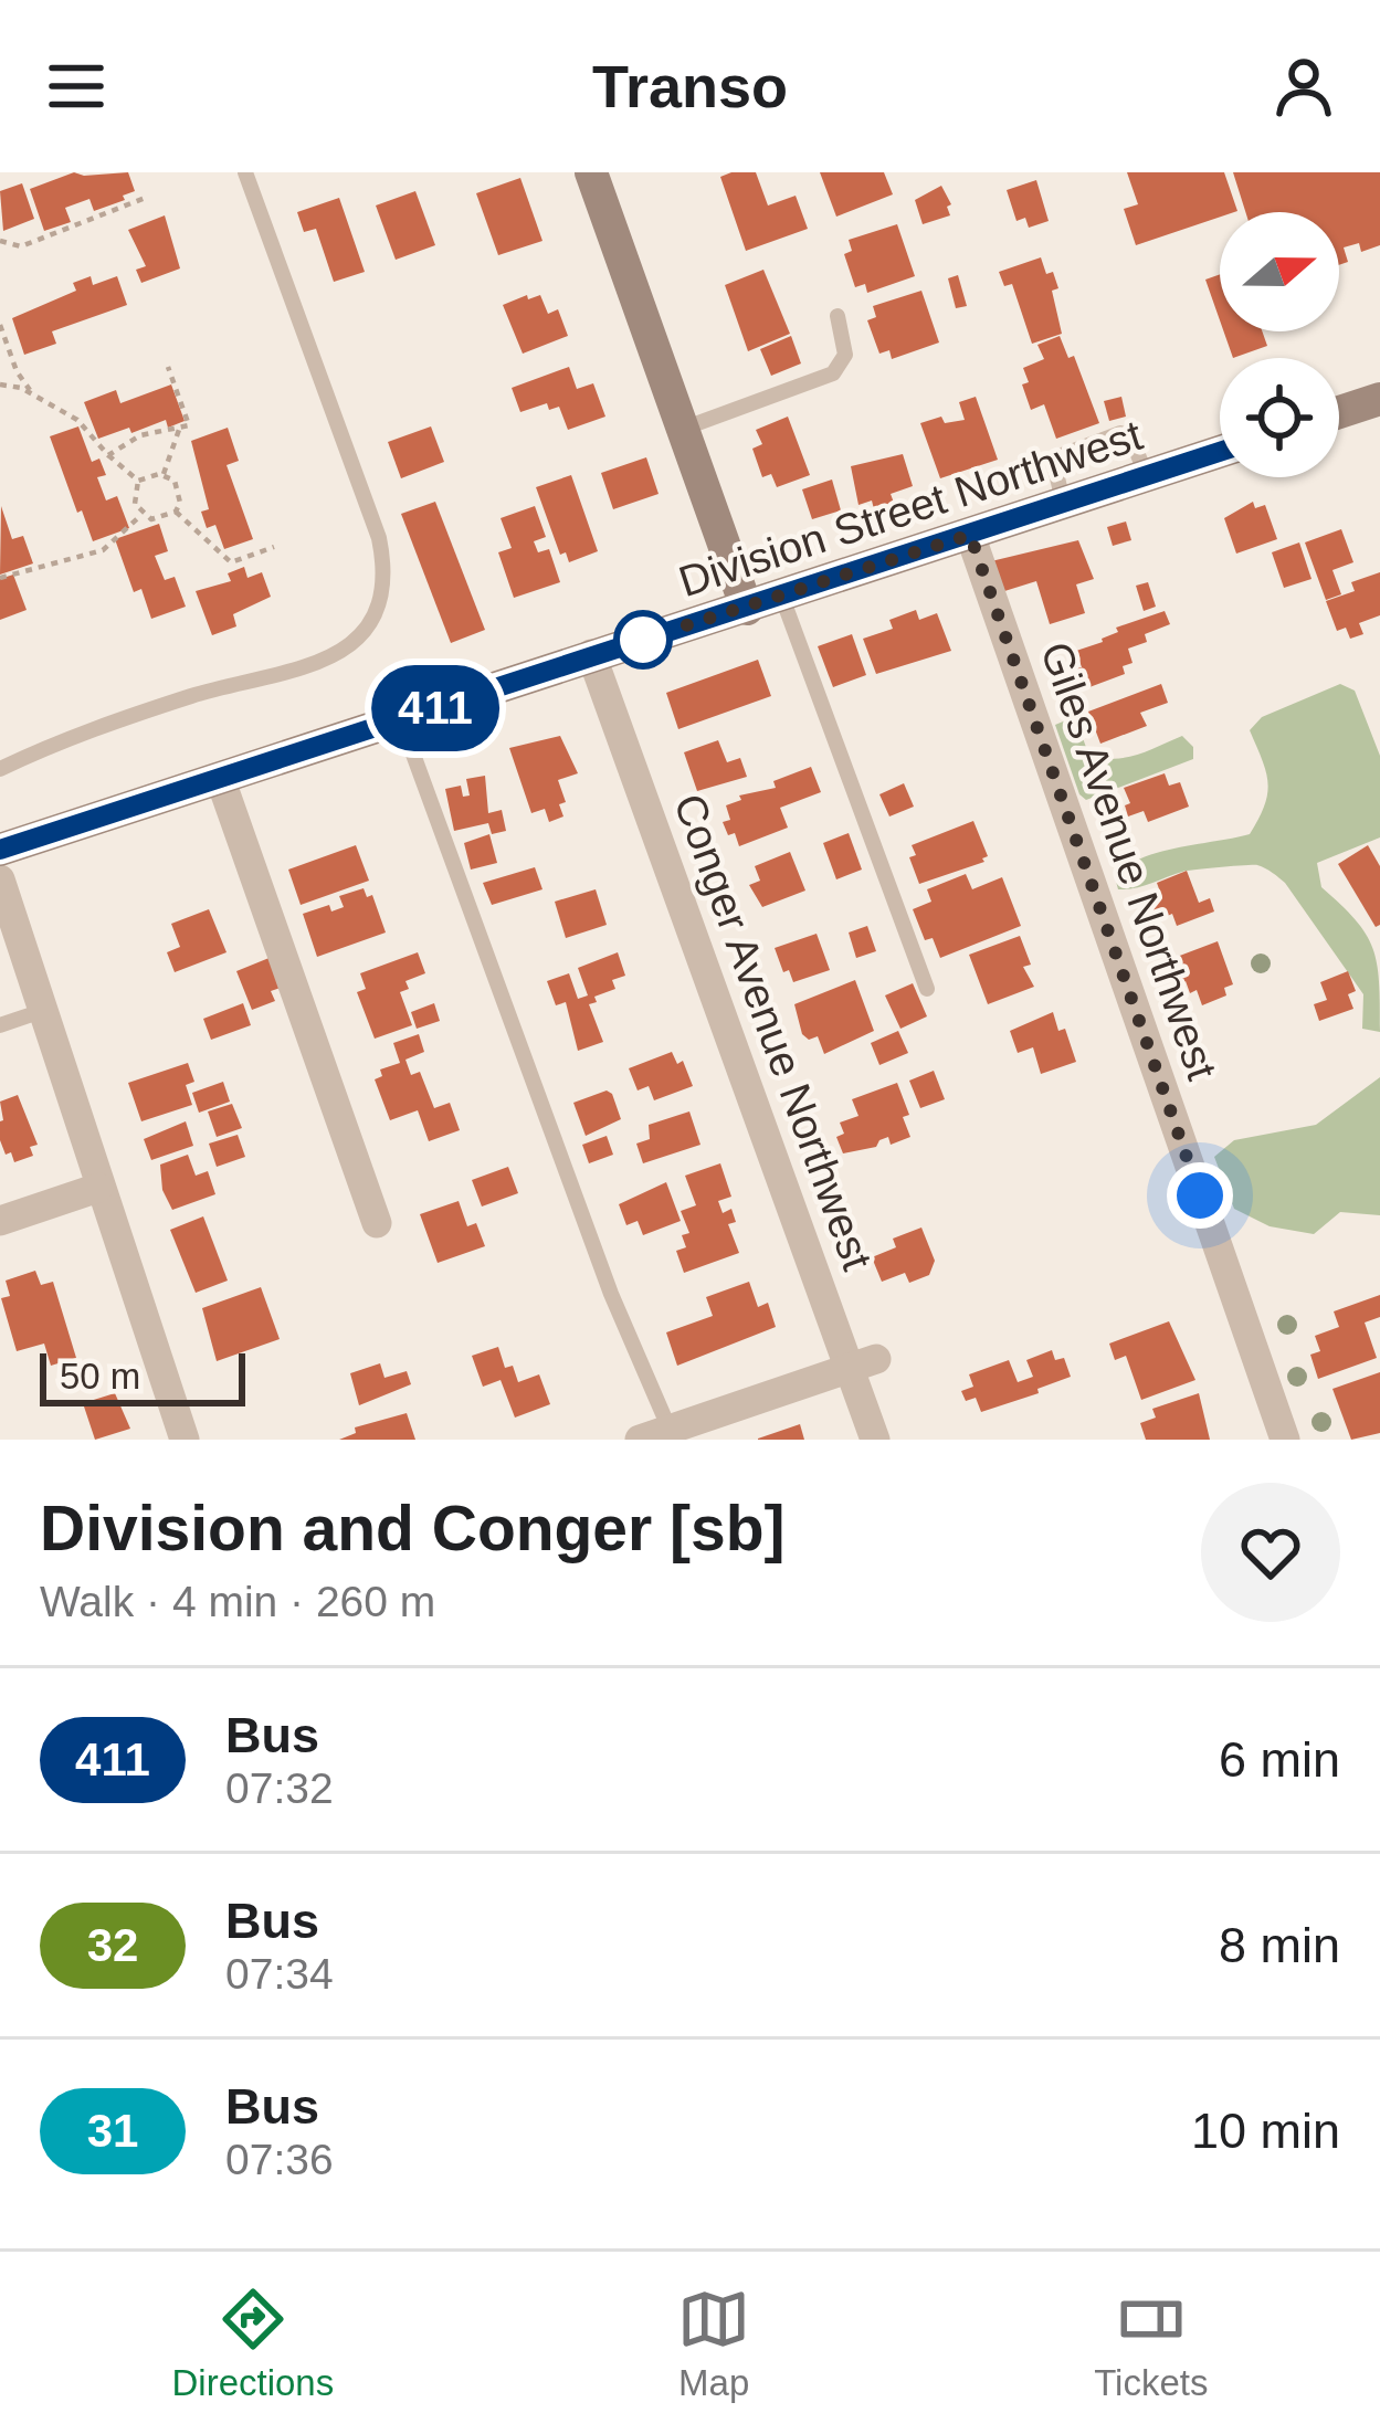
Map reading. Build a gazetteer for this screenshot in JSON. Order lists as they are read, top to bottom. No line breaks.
{"streets":{"street":["Division Street Northwest","Giles Avenue Northwest","Conger Avenue Northwest"]},"crossings":[["Division Street Northwest","Giles Avenue Northwest"],["Division Street Northwest","Conger Avenue Northwest"]],"lines":["bus line 411"],"scale_bar":"50 m","north":"right","page":{"header":"Transo","on_map":"411","scale":"50 m","heading":["Division and Conger [sb]","Walk · 4 min · 260 m"],"list":[{"mark":"411","name":"Bus","note":"07:32","value":"6 min"},{"mark":"32","name":"Bus","note":"07:34","value":"8 min"},{"mark":"31","name":"Bus","note":"07:36","value":"10 min"}],"tabs":["Directions","Map","Tickets"]}}
